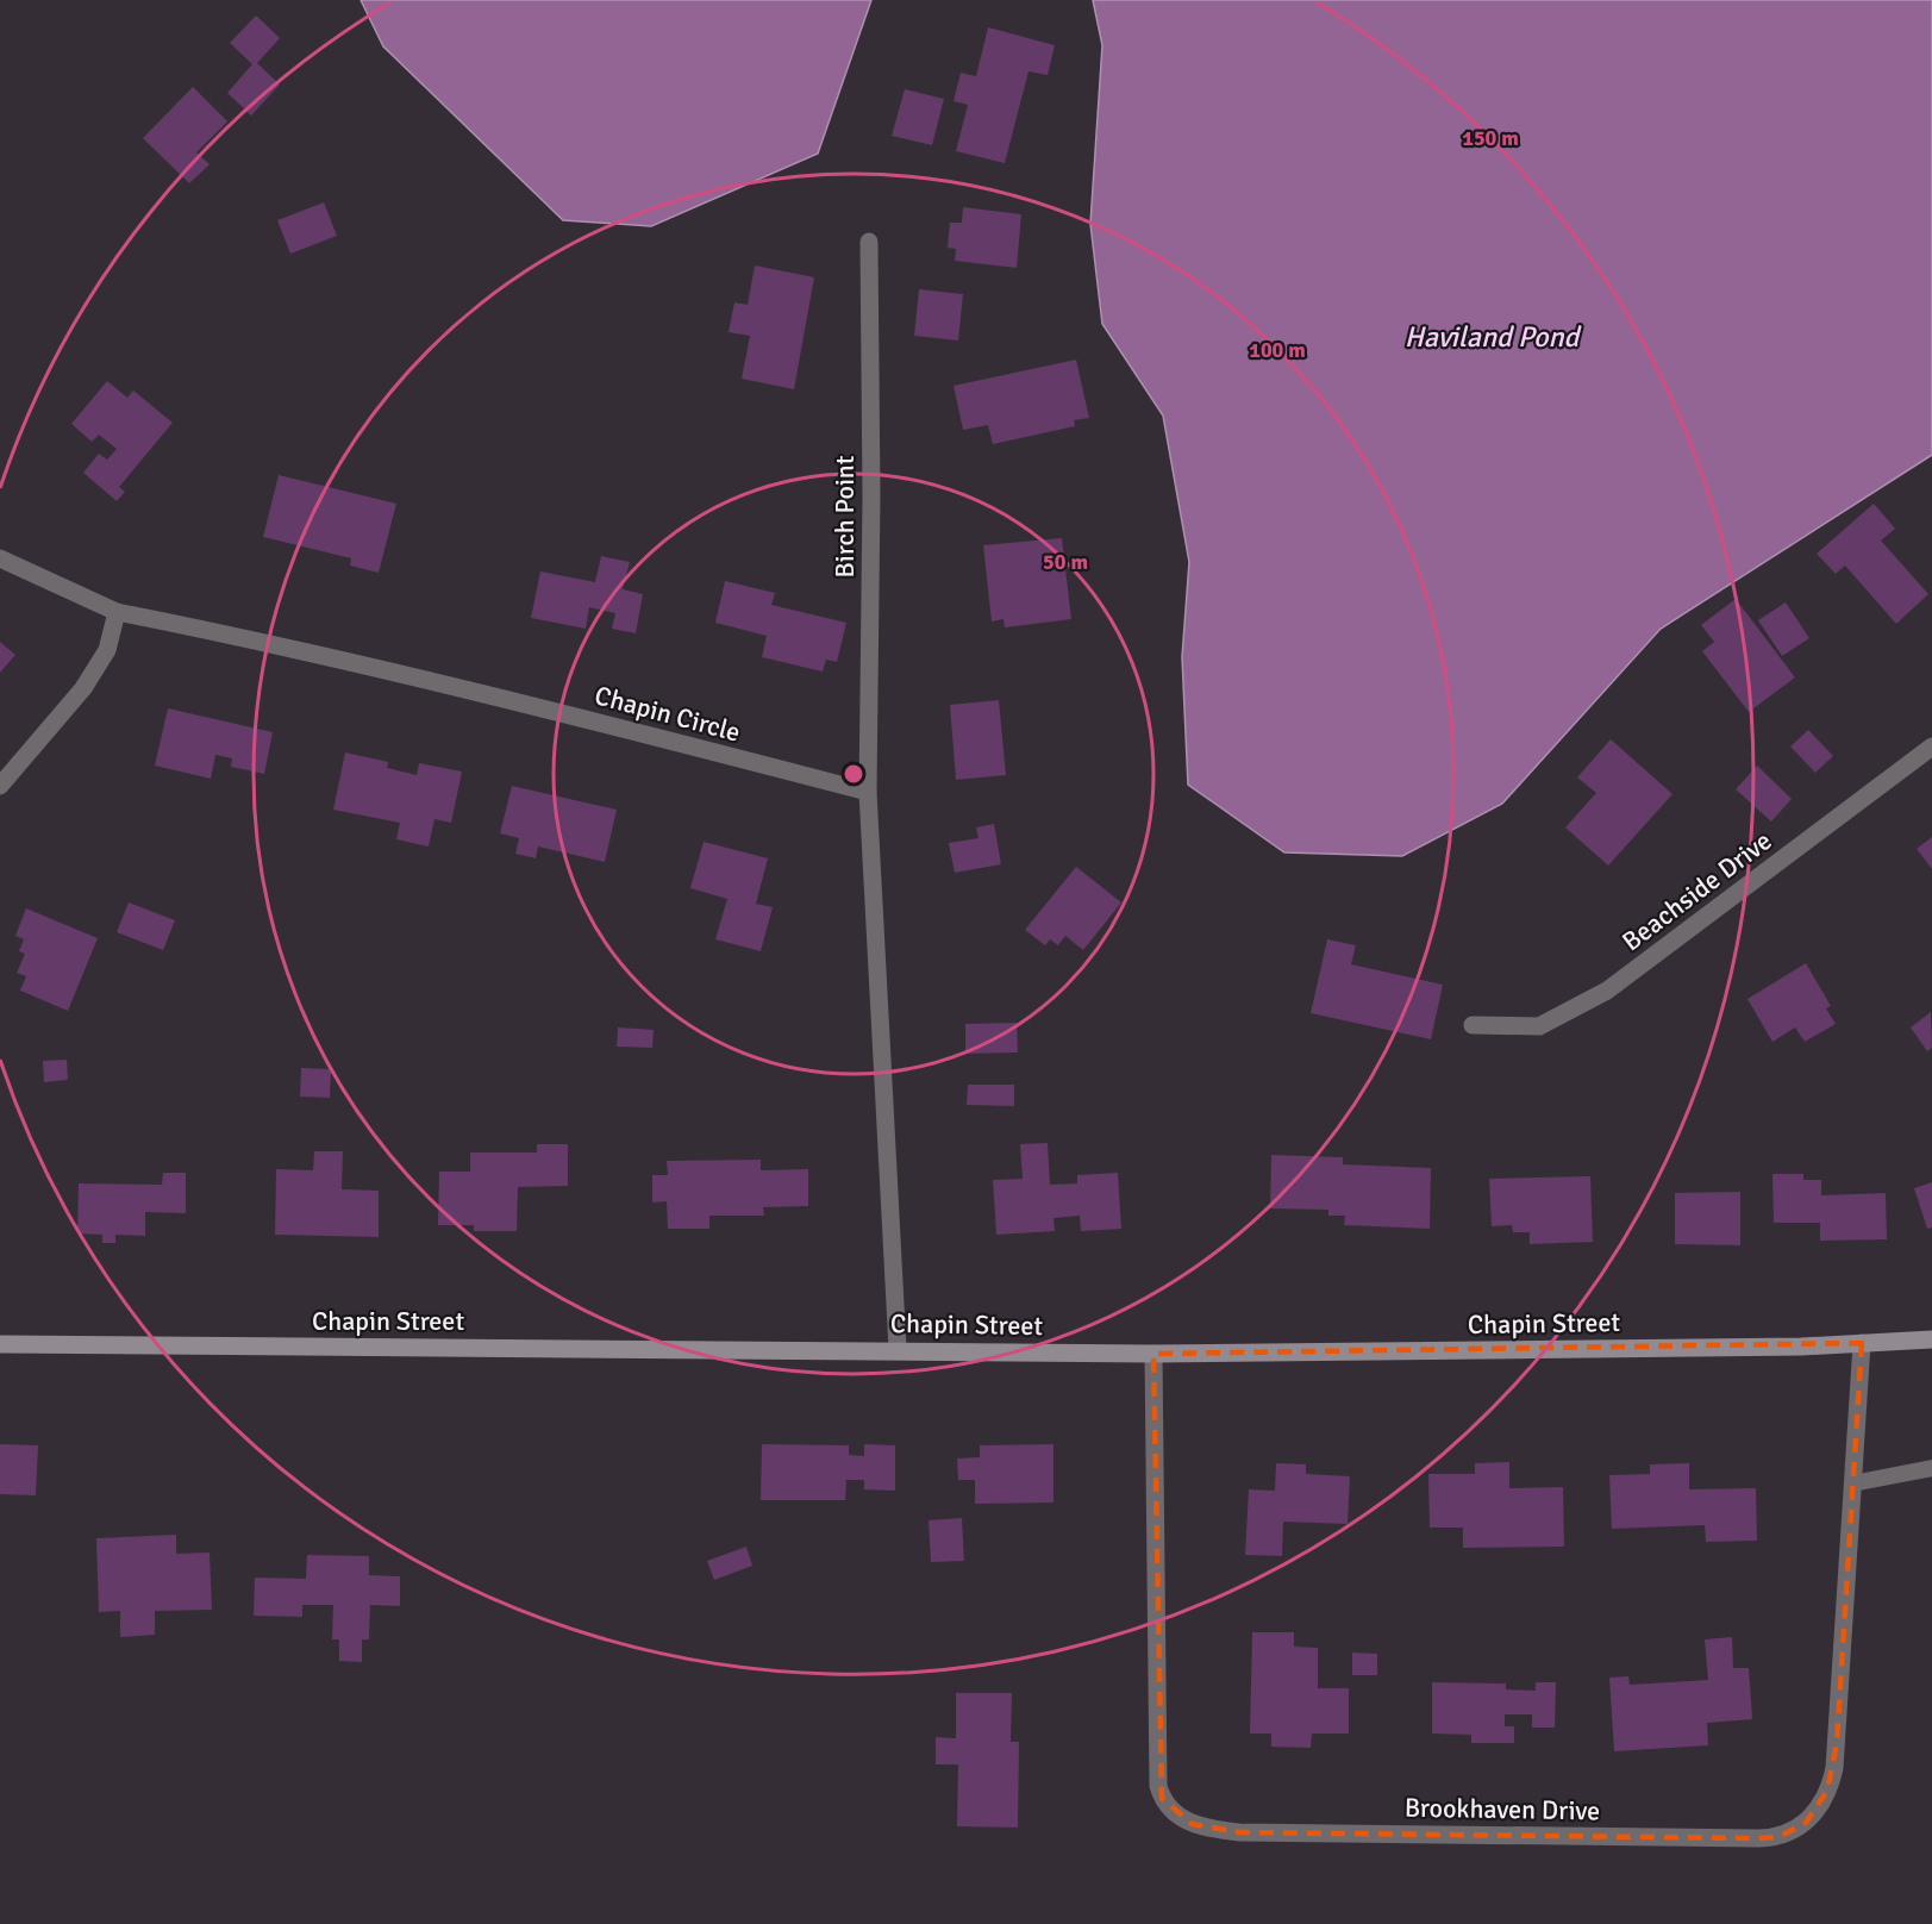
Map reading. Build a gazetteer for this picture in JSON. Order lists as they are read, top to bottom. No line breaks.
{"streets":{"main road":["Chapin Street"],"street":["Birch Point","Chapin Circle","Beachside Drive","Brookhaven Drive"]},"crossings":[["Birch Point","Chapin Circle"],["Chapin Street","Brookhaven Drive"]],"water":["Haviland Pond"],"rings":["150 m","100 m","50 m"]}
